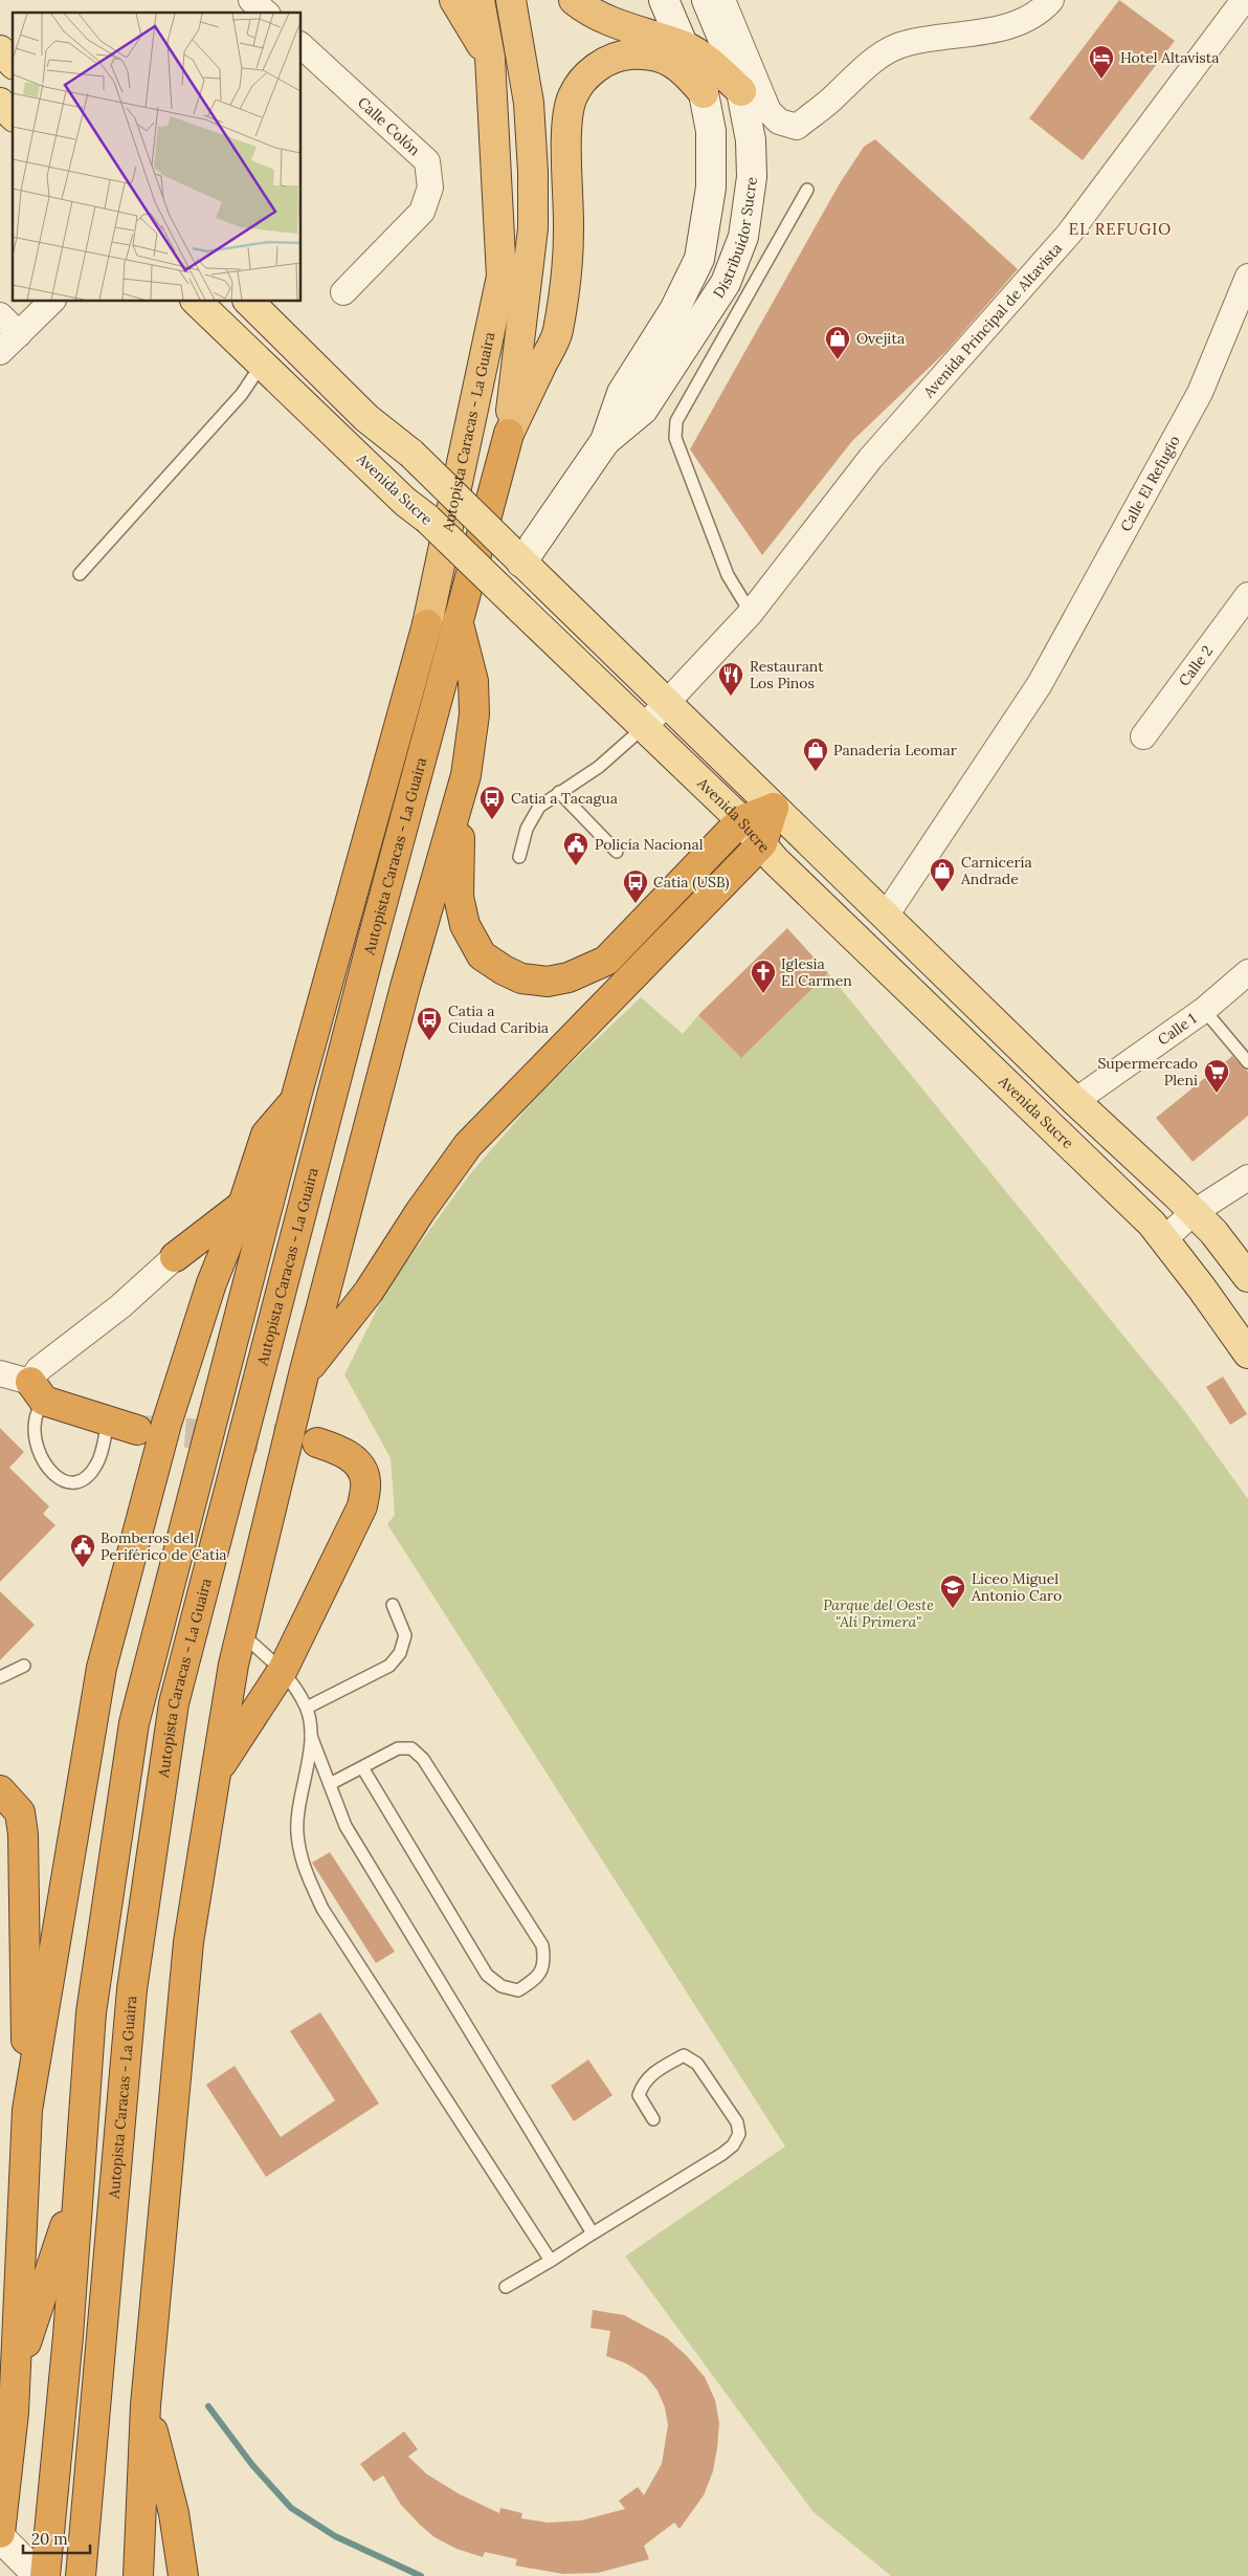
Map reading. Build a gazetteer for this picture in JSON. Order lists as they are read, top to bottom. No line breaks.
{"streets":{"highway":["Autopista Caracas - La Guaira"],"main road":["Distribuidor Sucre","Avenida Sucre"],"street":["Calle Colón","Avenida Principal de Altavista","Calle El Refugio","Calle 2","Calle 1"]},"crossings":[["Avenida Principal de Altavista","Avenida Sucre"]],"districts":["EL REFUGIO"],"parks":["Parque del Oeste \"Alí Primera\""],"places":{"hotel":["Hotel Altavista"],"shop":["Ovejita","Panadería Leomar","Carnicería Andrade"],"restaurant":["Restaurant Los Pinos"],"bus stop":["Catia a Tacagua","Catia (USB)","Catia a Ciudad Caribia"],"public building":["Policía Nacional","Bomberos del Periférico de Catia"],"church":["Iglesia El Carmen"],"supermarket":["Supermercado Pleni"],"school or university":["Liceo Miguel Antonio Caro"]},"scale_bar":"20 m"}
